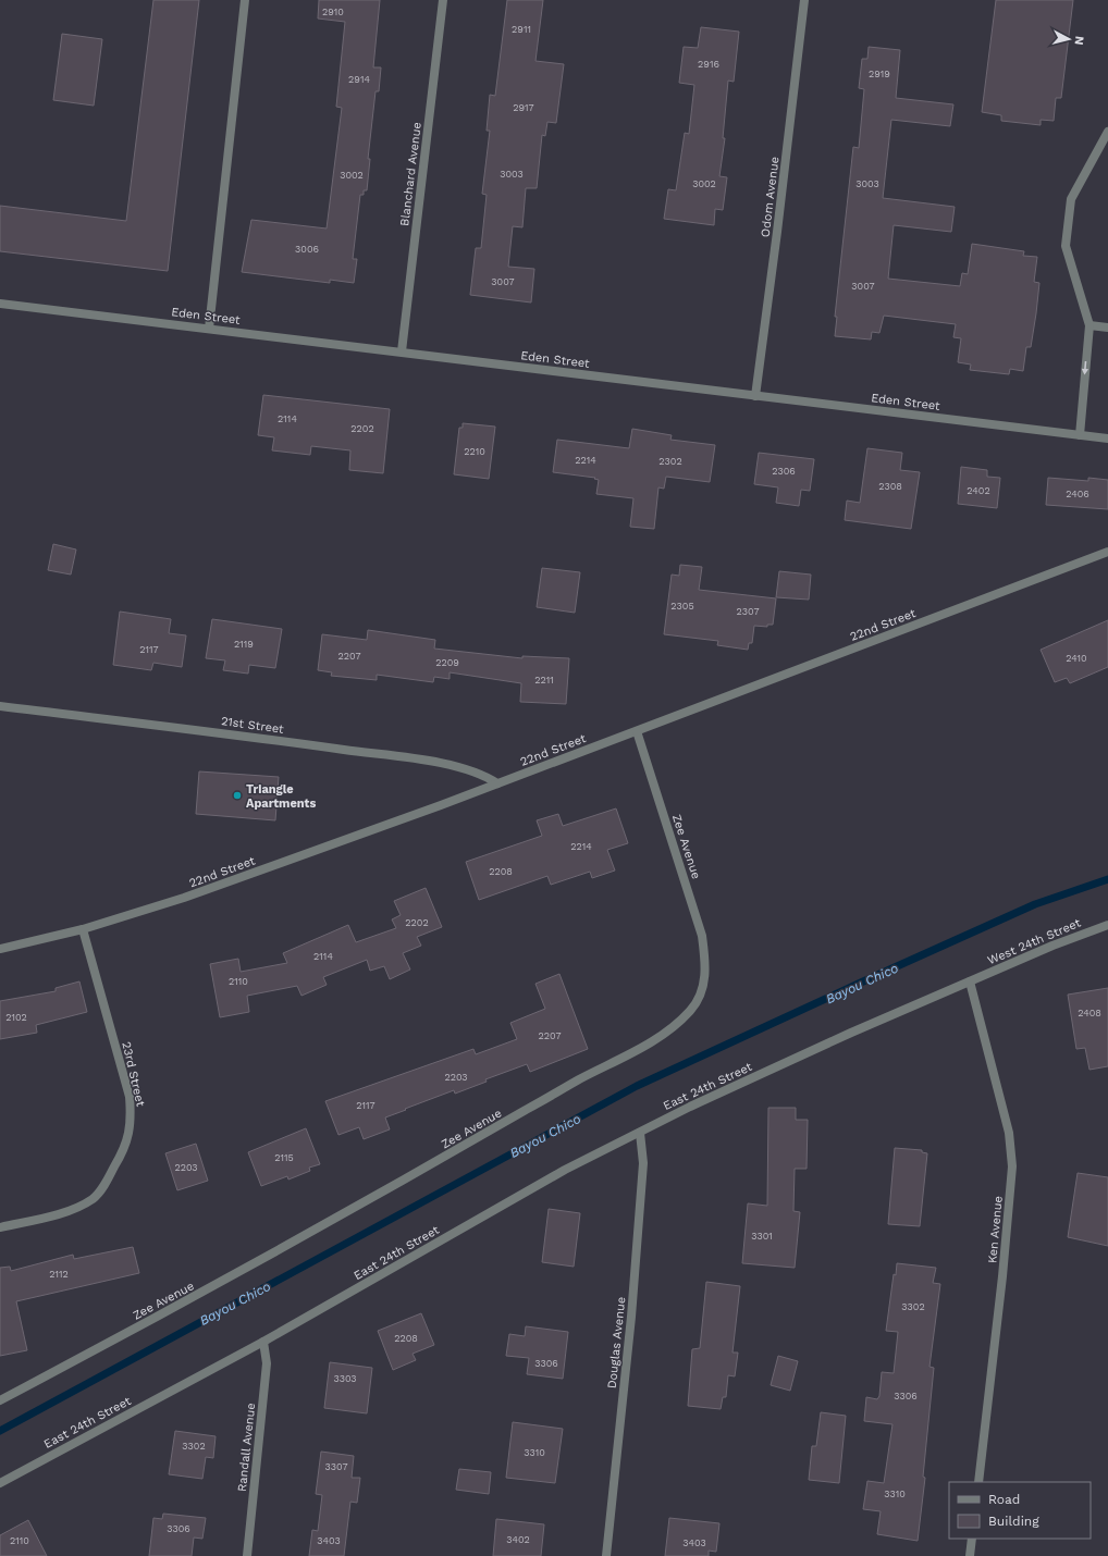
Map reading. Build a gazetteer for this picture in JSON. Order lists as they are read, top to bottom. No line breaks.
{"streets":{"street":["Blanchard Avenue","Odom Avenue","Eden Street","22nd Street","21st Street","Zee Avenue","West 24th Street","23rd Street","East 24th Street","Ken Avenue","Douglas Avenue","Randall Avenue"]},"crossings":[["Blanchard Avenue","Eden Street"],["Odom Avenue","Eden Street"],["22nd Street","21st Street"],["22nd Street","Zee Avenue"],["22nd Street","23rd Street"],["West 24th Street","East 24th Street"],["West 24th Street","Ken Avenue"],["East 24th Street","Douglas Avenue"],["East 24th Street","Randall Avenue"]],"water":["Bayou Chico"],"places":["Triangle Apartments"],"house_numbers":["2910","2911","2916","2919","2914","2917","3003","3002","3002","3003","3006","3007","3007","2114","2202","2210","2214","2302","2306","2308","2402","2406","2305","2307","2119","2117","2207","2410","2209","2211","2214","2208","2202","2114","2110","2408","2102","2207","2203","2117","2115","2203","3301","2112","3302","2208","3306","3303","3306","3302","3310","3307","3310","3306","3402","2110","3403","3403"],"legend":["Road","Building"],"north":"right"}
